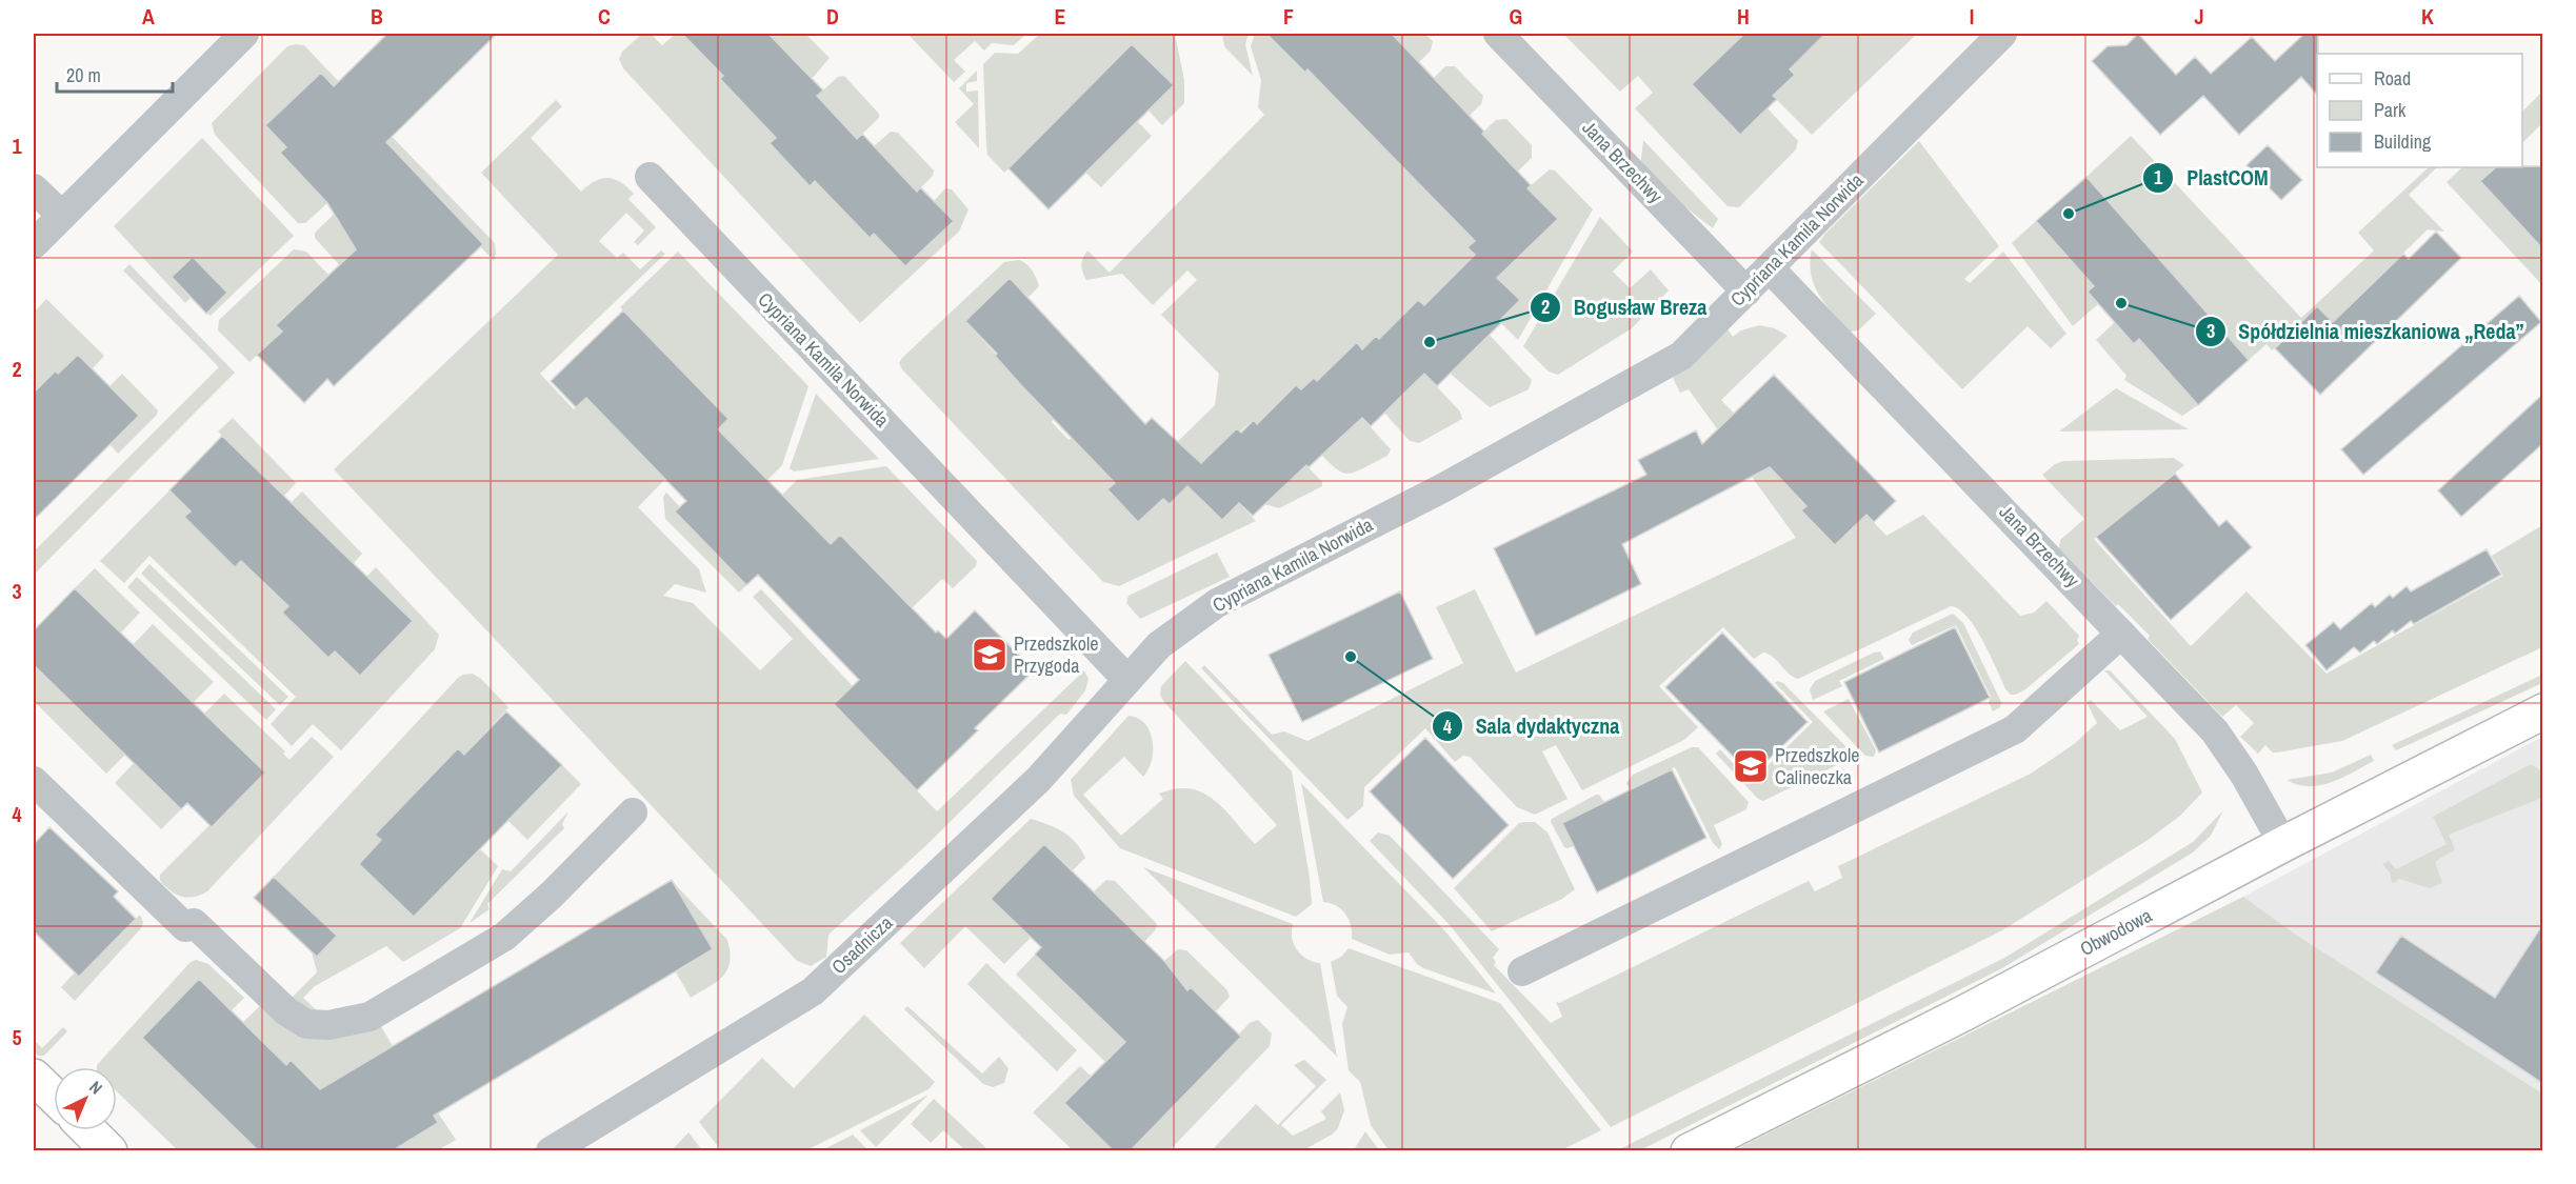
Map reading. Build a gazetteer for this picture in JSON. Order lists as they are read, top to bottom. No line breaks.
{"streets":{"main road":["Obwodowa"],"street":["Jana Brzechwy","Cypriana Kamila Norwida","Osadnicza"]},"crossings":[["Jana Brzechwy","Cypriana Kamila Norwida"],["Jana Brzechwy","Obwodowa"],["Cypriana Kamila Norwida","Osadnicza"]],"places":{"other":["PlastCOM","Spółdzielnia mieszkaniowa „Reda”","Bogusław Breza","Sala dydaktyczna"],"school or university":["Przedszkole Przygoda","Przedszkole Calineczka"]},"legend":["Road","Park","Building"],"scale_bar":"20 m","north":"top right","grid":{"columns":["A","B","C","D","E","F","G","H","I","J","K"],"rows":["1","2","3","4","5"]}}
